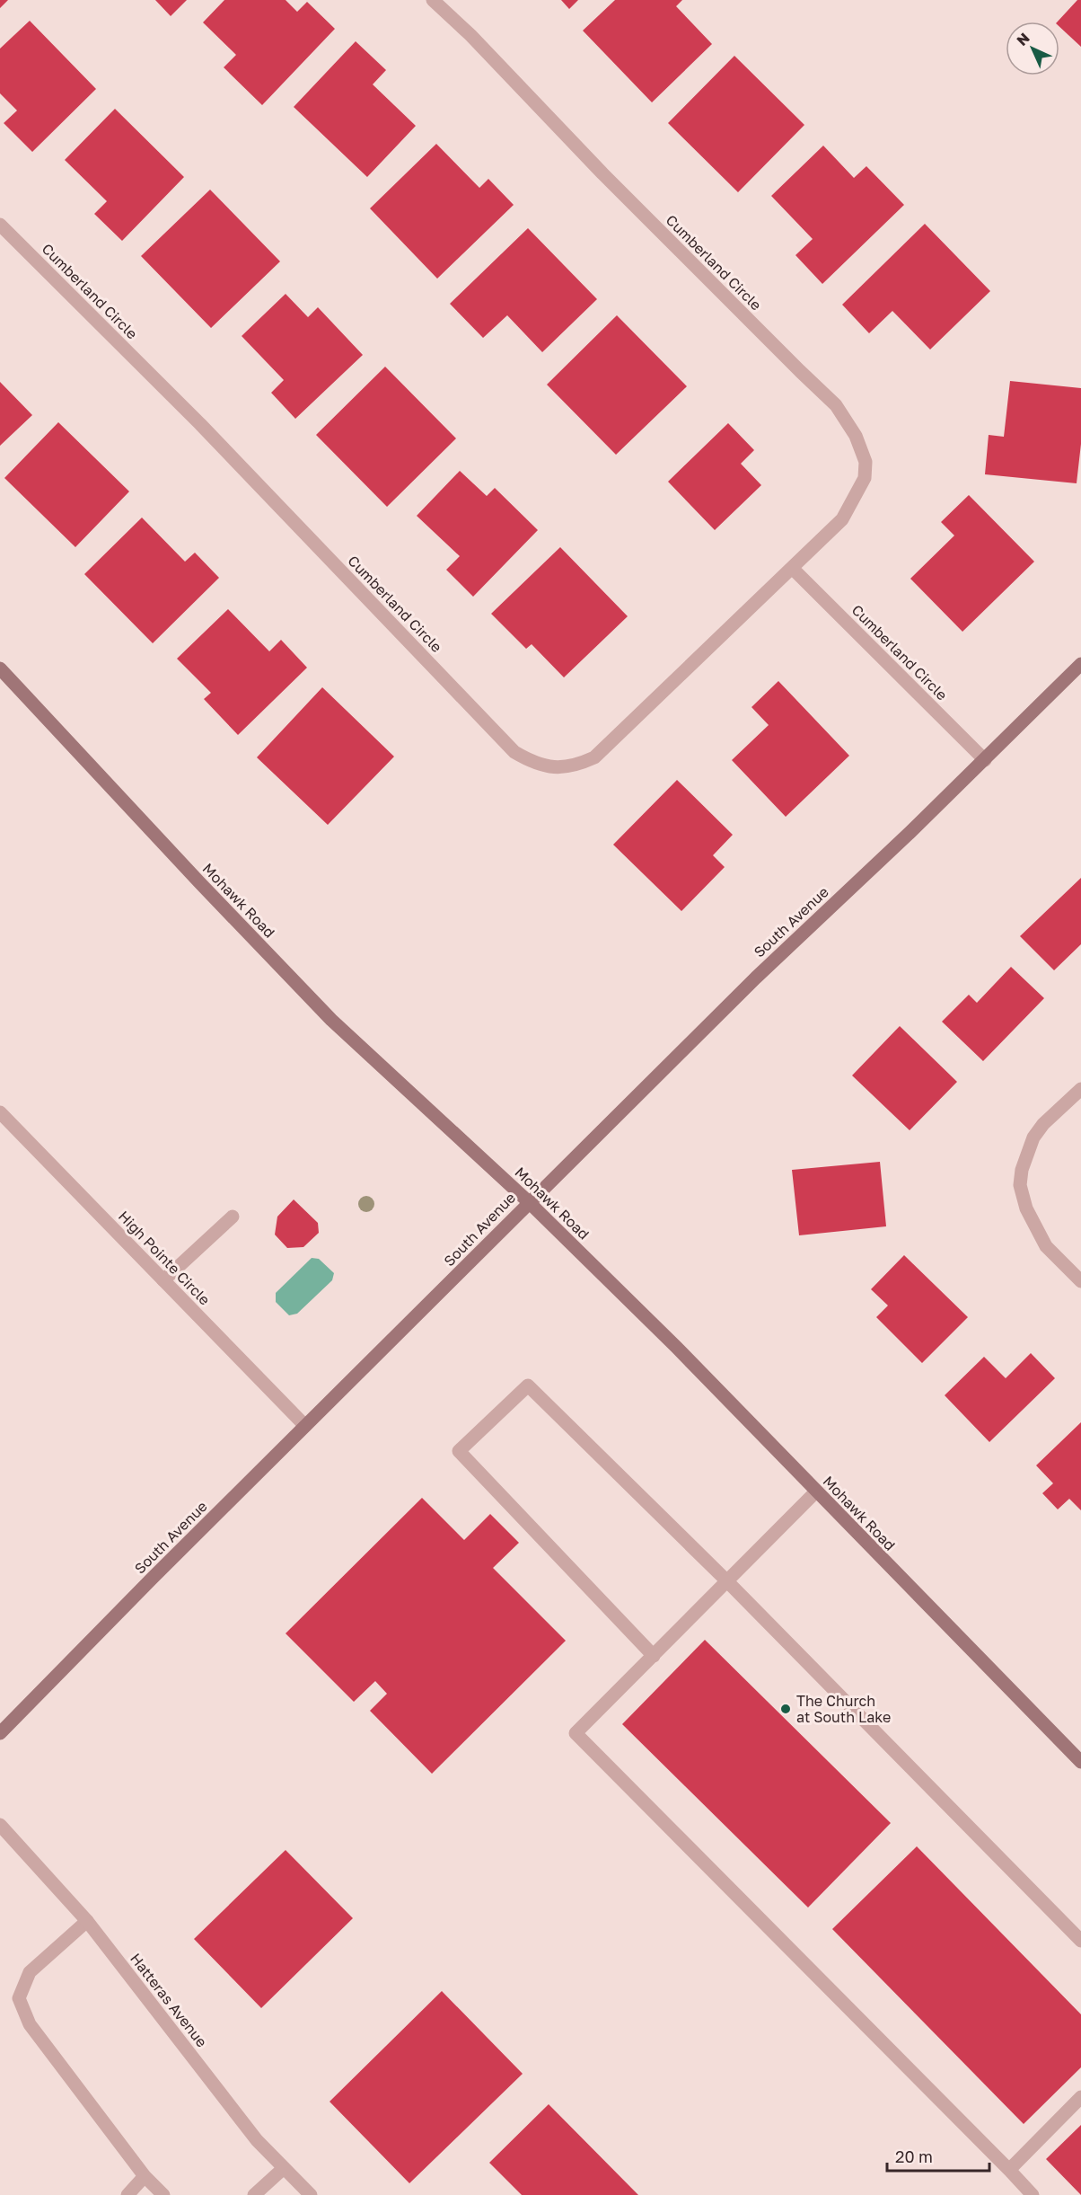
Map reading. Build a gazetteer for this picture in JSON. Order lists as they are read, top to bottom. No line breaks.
{"streets":{"street":["Cumberland Circle","Mohawk Road","South Avenue","High Pointe Circle","Hatteras Avenue"]},"crossings":[["Cumberland Circle","South Avenue"],["Mohawk Road","South Avenue"],["South Avenue","High Pointe Circle"]],"places":["The Church at South Lake"],"scale_bar":"20 m","north":"top left"}
